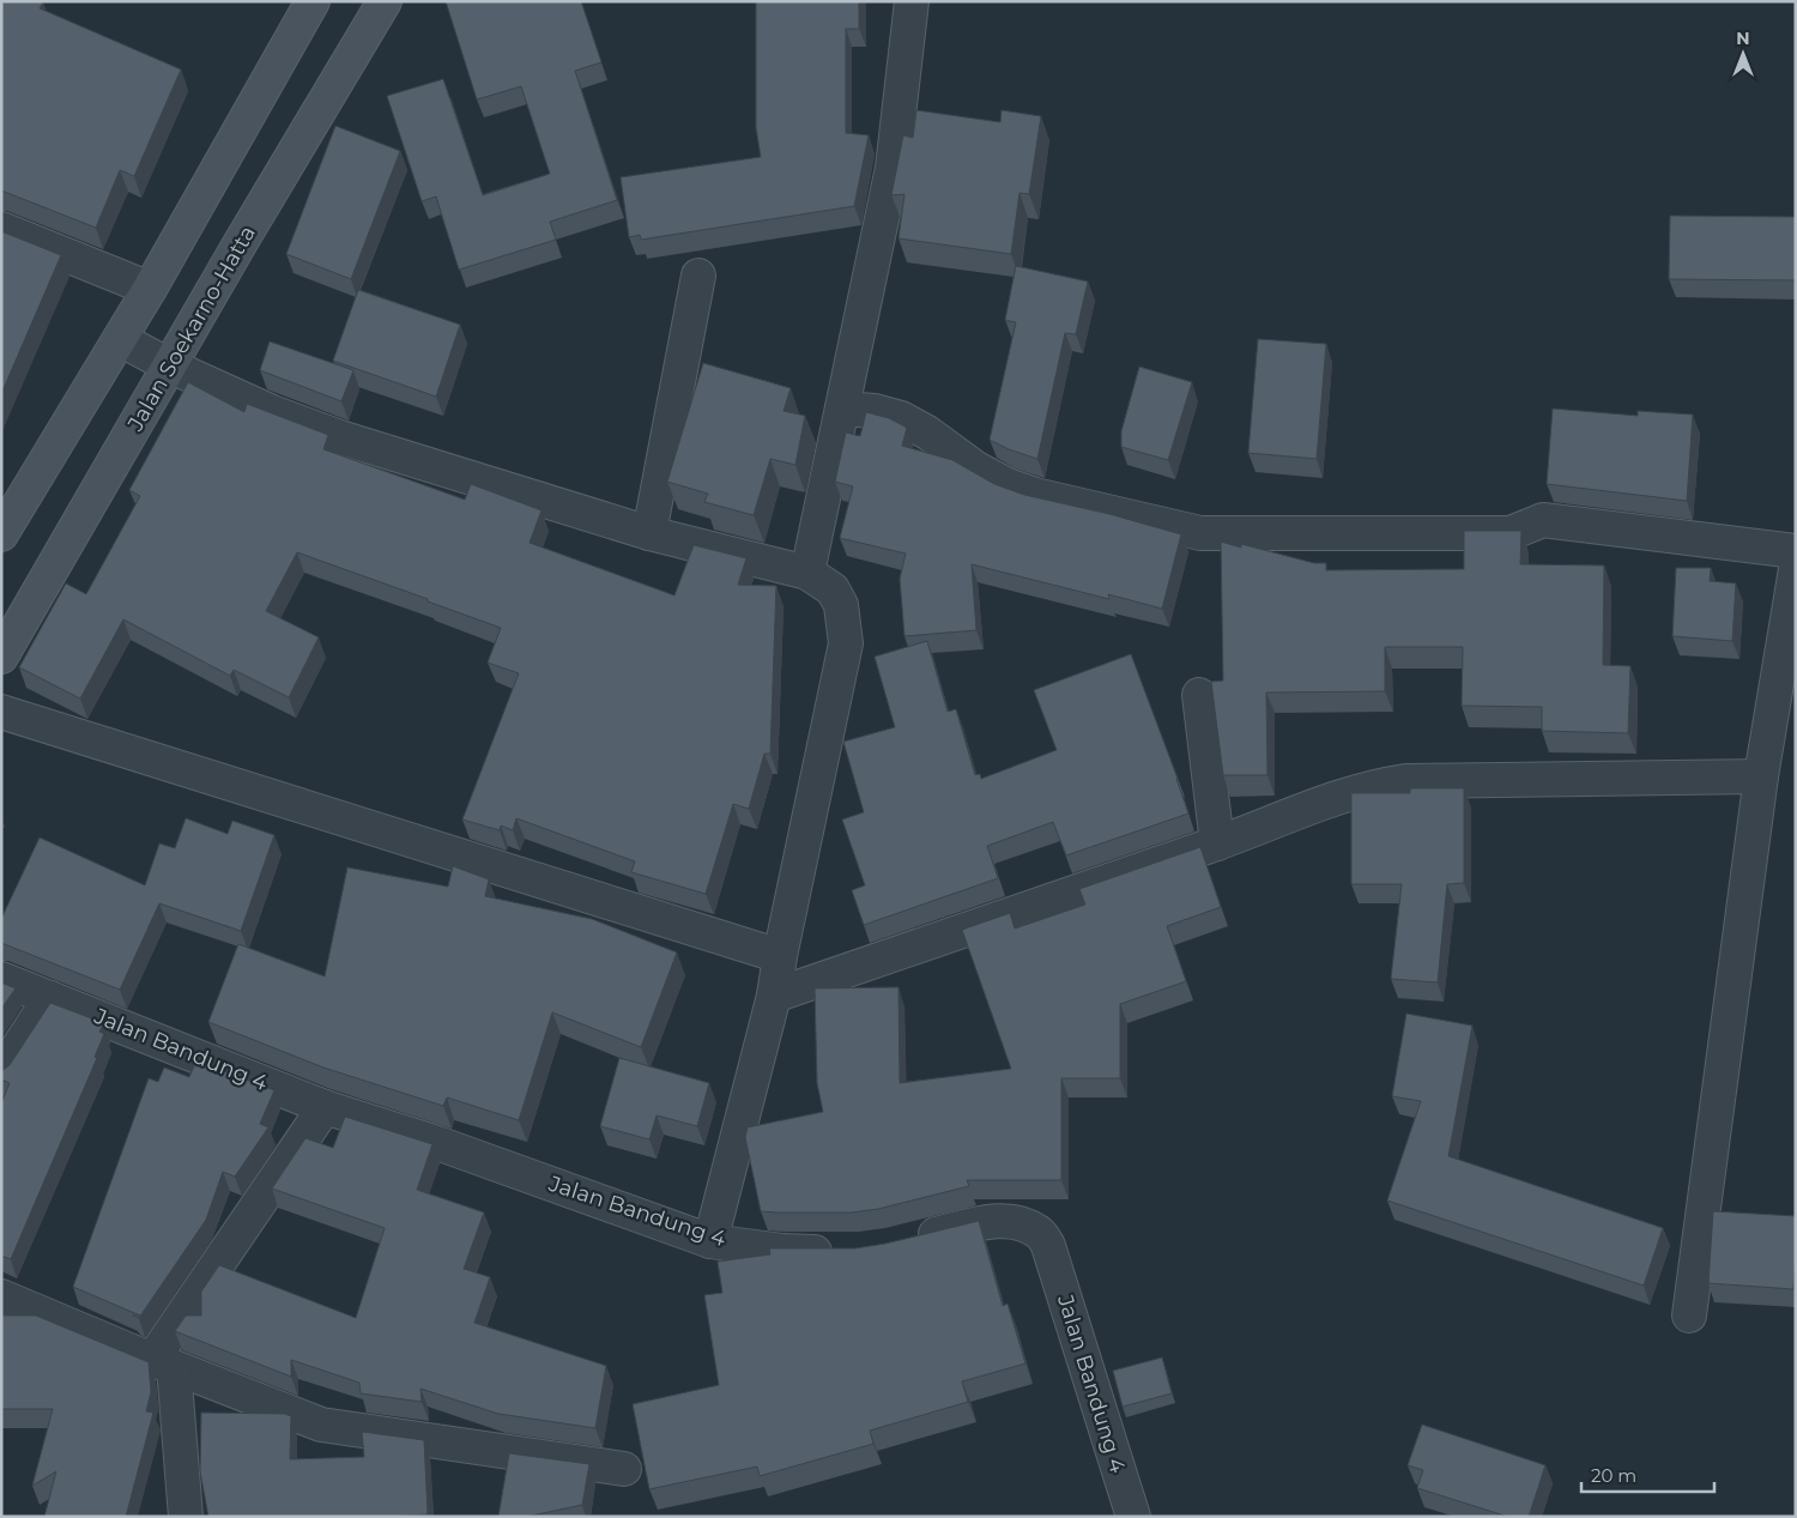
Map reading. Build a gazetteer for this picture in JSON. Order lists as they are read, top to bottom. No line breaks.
{"streets":{"main road":["Jalan Soekarno-Hatta"],"street":["Jalan Bandung 4"]},"scale_bar":"20 m","north":"top"}
